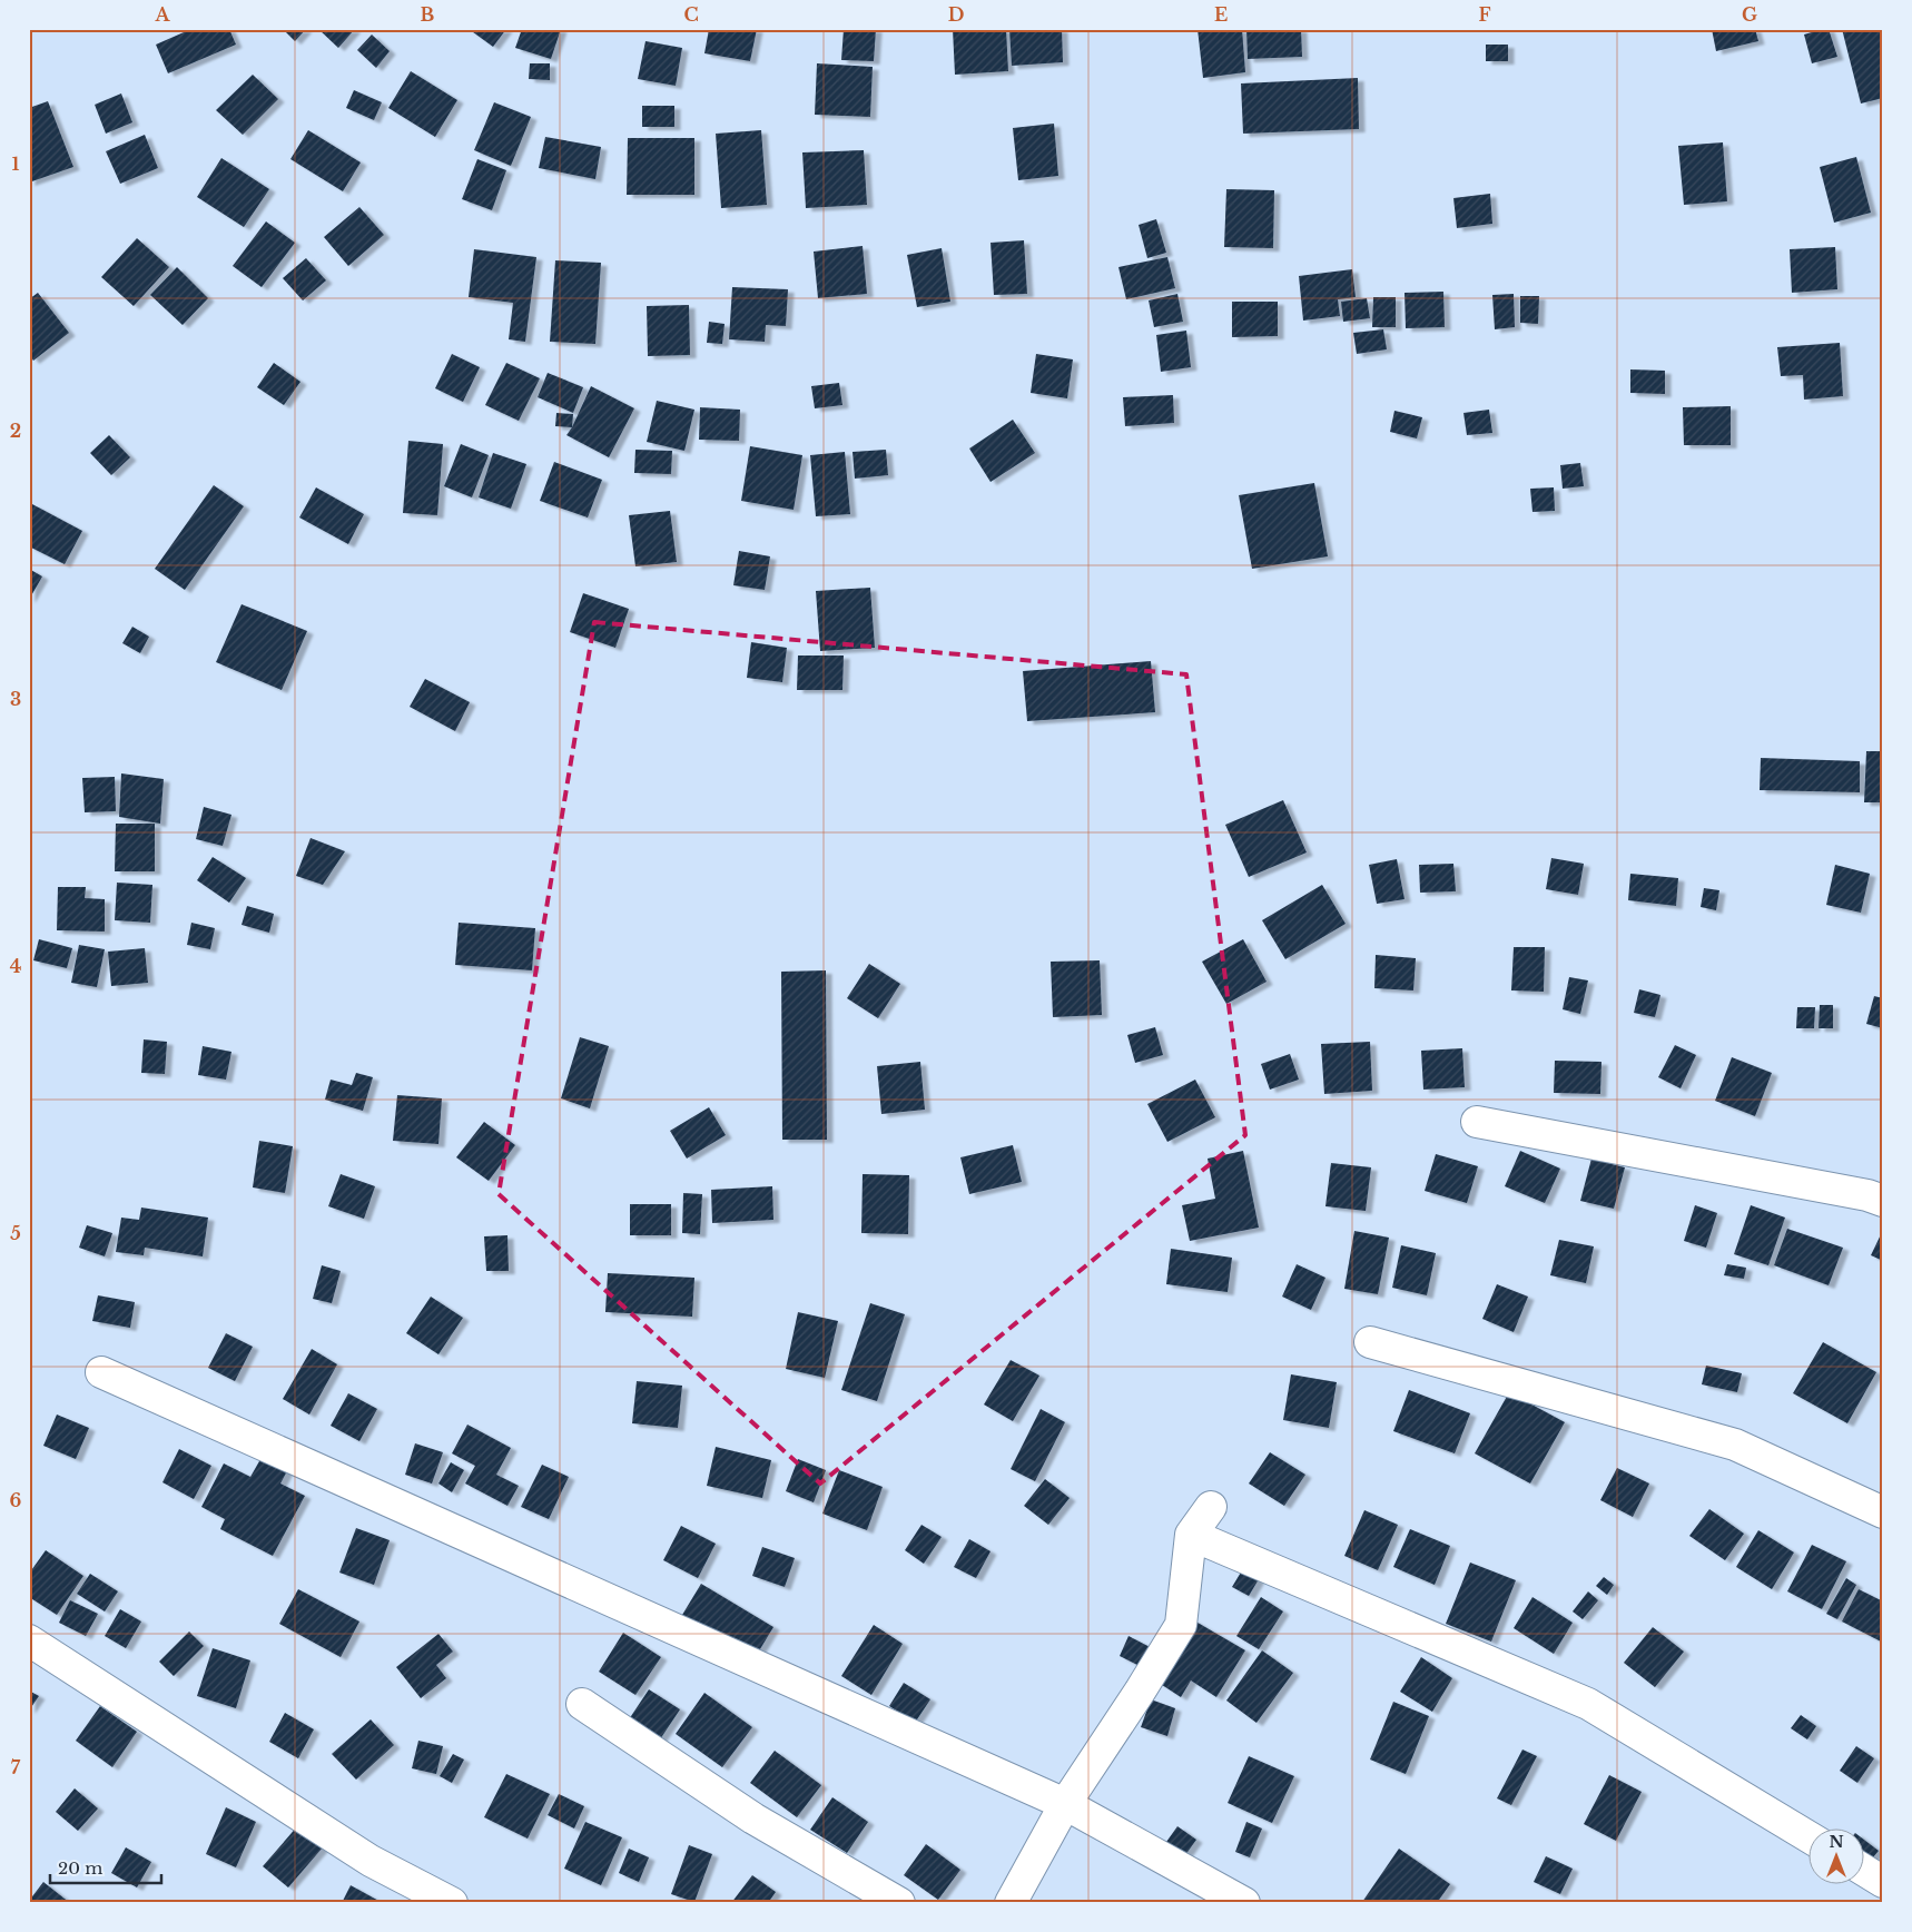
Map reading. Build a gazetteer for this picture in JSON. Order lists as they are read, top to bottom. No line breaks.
{"scale_bar":"20 m","north":"top","grid":{"columns":["A","B","C","D","E","F","G"],"rows":["1","2","3","4","5","6","7"]}}
